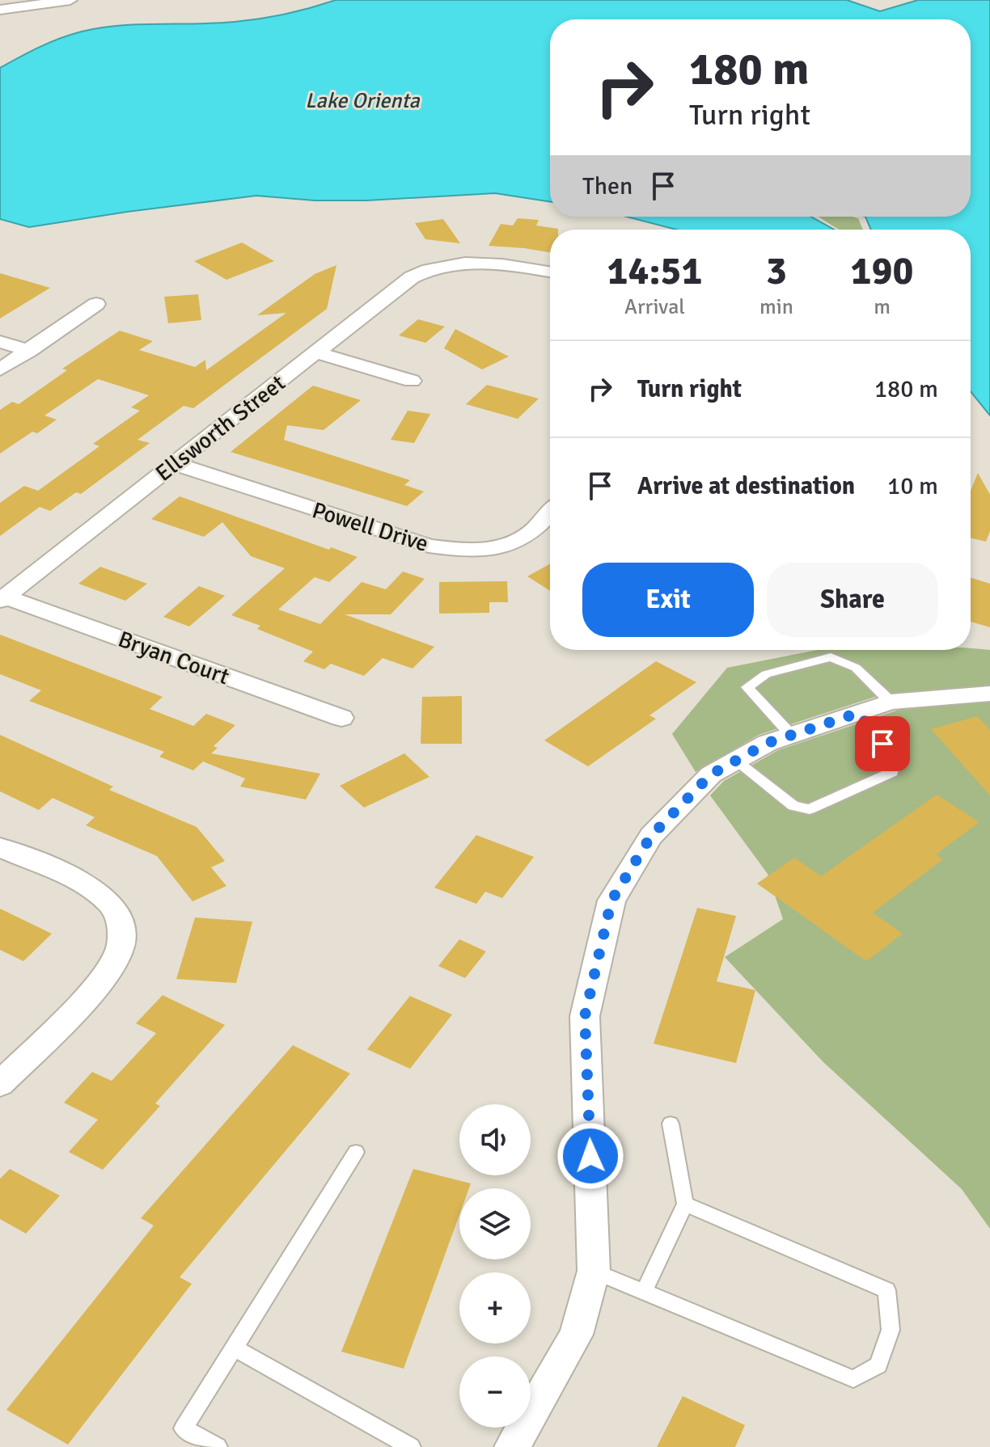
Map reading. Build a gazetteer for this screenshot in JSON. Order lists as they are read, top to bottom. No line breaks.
{"streets":{"street":["Ellsworth Street","Powell Drive","Bryan Court"]},"crossings":[["Ellsworth Street","Powell Drive"],["Ellsworth Street","Bryan Court"]],"water":["Lake Orienta"],"page":{"turn":["180 m","Turn right"],"then":"Then","eta":["14:51","Arrival","3","min","190","m"],"list":[{"name":"Turn right","value":"180 m"},{"name":"Arrive at destination","value":"10 m"}],"buttons":["Exit","Share"],"map_buttons":["+","−"]}}
